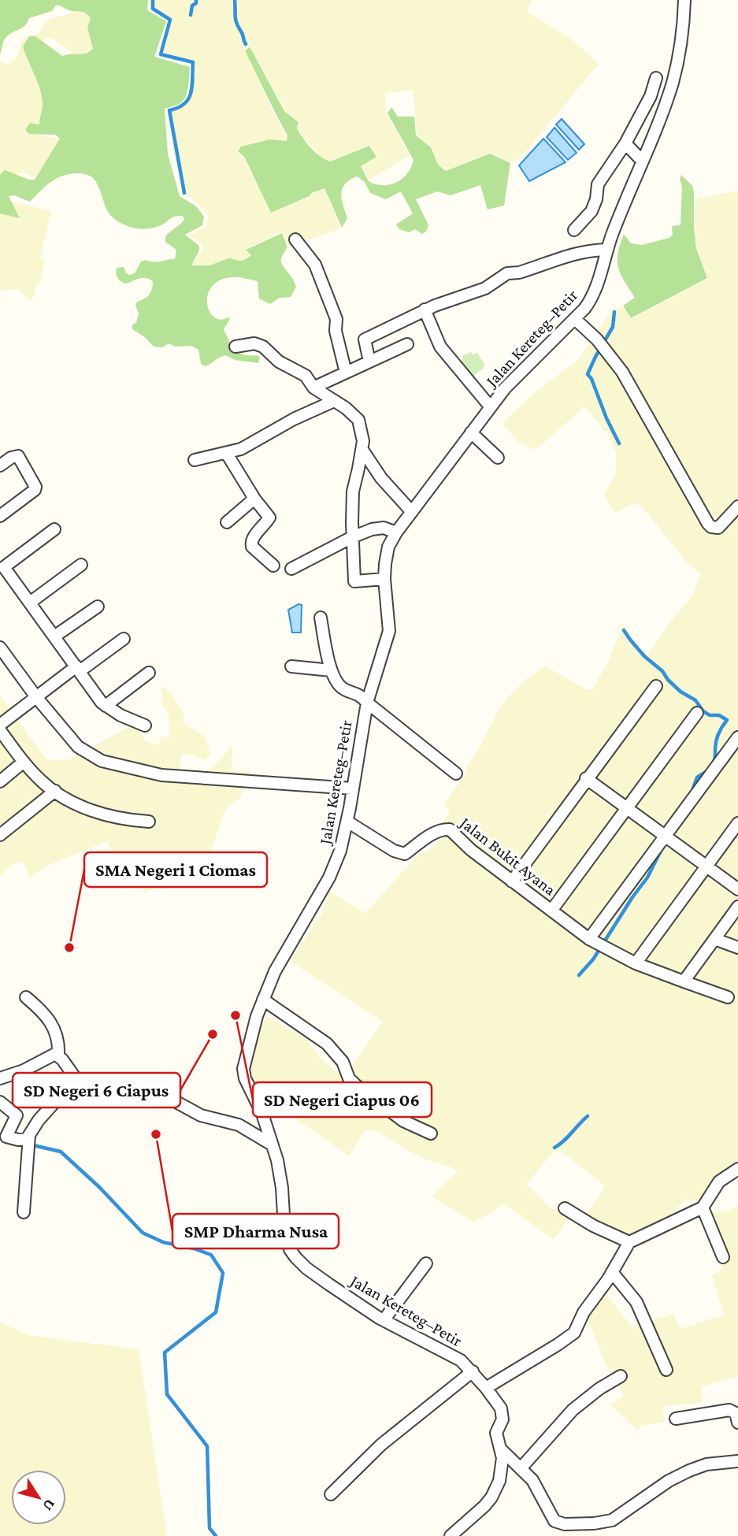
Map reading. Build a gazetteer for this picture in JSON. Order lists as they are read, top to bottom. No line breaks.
{"streets":{"street":["Jalan Kereteg–Petir","Jalan Bukit Ayana"]},"crossings":[["Jalan Kereteg–Petir","Jalan Bukit Ayana"]],"places":["SMA Negeri 1 Ciomas","SD Negeri Ciapus 06","SD Negeri 6 Ciapus","SMP Dharma Nusa"],"north":"bottom right"}
